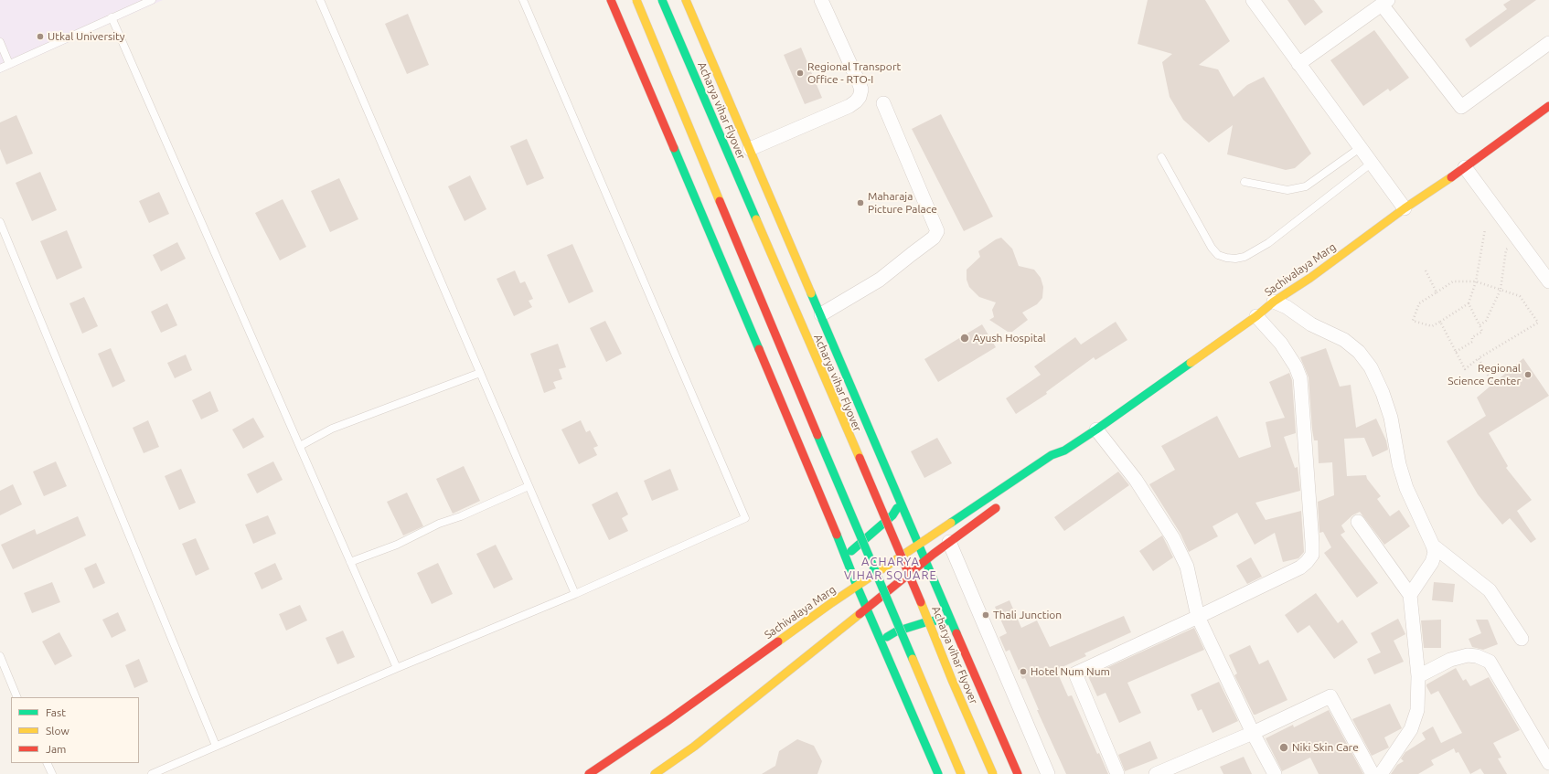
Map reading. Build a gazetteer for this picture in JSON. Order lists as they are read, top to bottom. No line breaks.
{"streets":{"main road":["Acharya vihar Flyover","Sachivalaya Marg"]},"districts":["ACHARYA VIHAR SQUARE"],"places":["Utkal University","Regional Transport Office - RTO-I","Maharaja Picture Palace","Ayush Hospital","Regional Science Center","Thali Junction","Hotel Num Num","Niki Skin Care"],"legend":["Fast","Slow","Jam"]}
